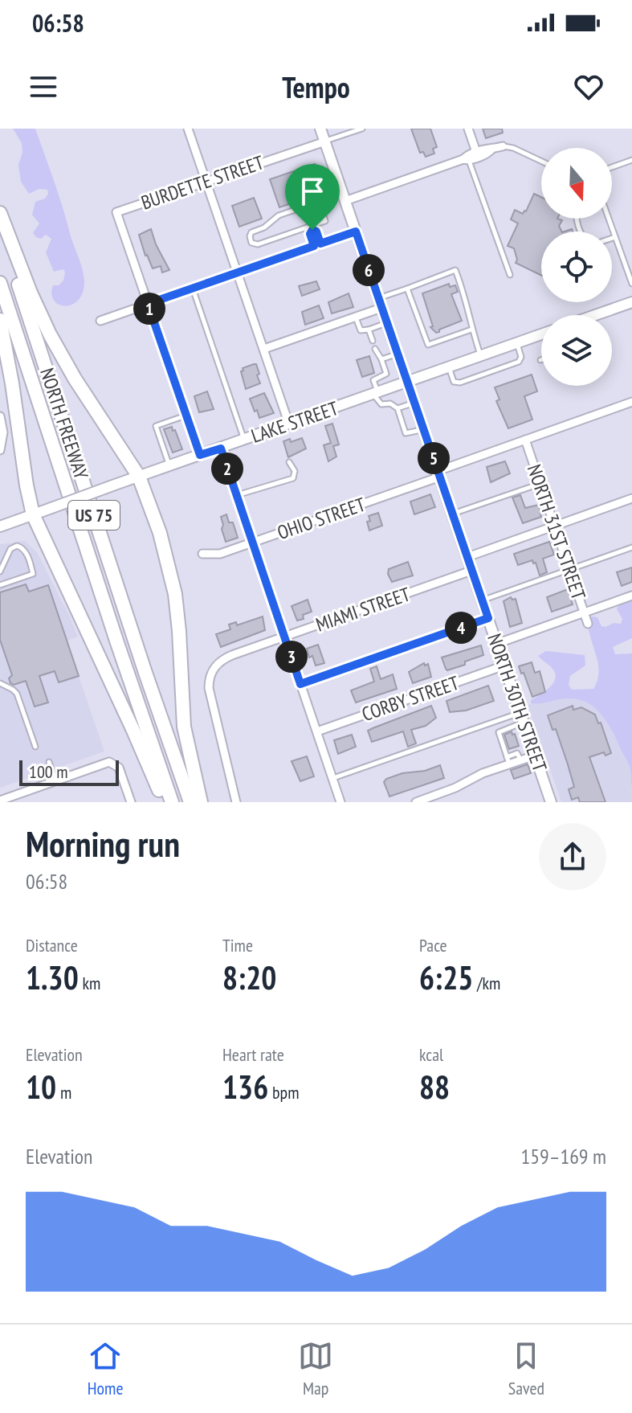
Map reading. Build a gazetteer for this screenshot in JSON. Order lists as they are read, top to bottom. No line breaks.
{"streets":{"highway":["NORTH FREEWAY","US 75"],"main road":["LAKE STREET","NORTH 30TH STREET"],"street":["BURDETTE STREET","OHIO STREET","NORTH 31ST STREET","MIAMI STREET","CORBY STREET"]},"crossings":[["BURDETTE STREET","NORTH 30TH STREET"],["LAKE STREET","NORTH 30TH STREET"],["OHIO STREET","NORTH 31ST STREET"],["OHIO STREET","NORTH 30TH STREET"],["MIAMI STREET","NORTH 30TH STREET"],["CORBY STREET","NORTH 30TH STREET"]],"scale_bar":"100 m","north":"bottom","page":{"status":"06:58","header":"Tempo","pins":["6","1","5","2","4","3"],"scale":"100 m","heading":["Morning run","06:58"],"stats":[["Distance","1.30 km"],["Time","8:20"],["Pace","6:25 /km"],["Elevation","10 m"],["Heart rate","136 bpm"],["kcal","88"]],"chart":["Elevation","159–169 m"],"tabs":["Home","Map","Saved"]}}
